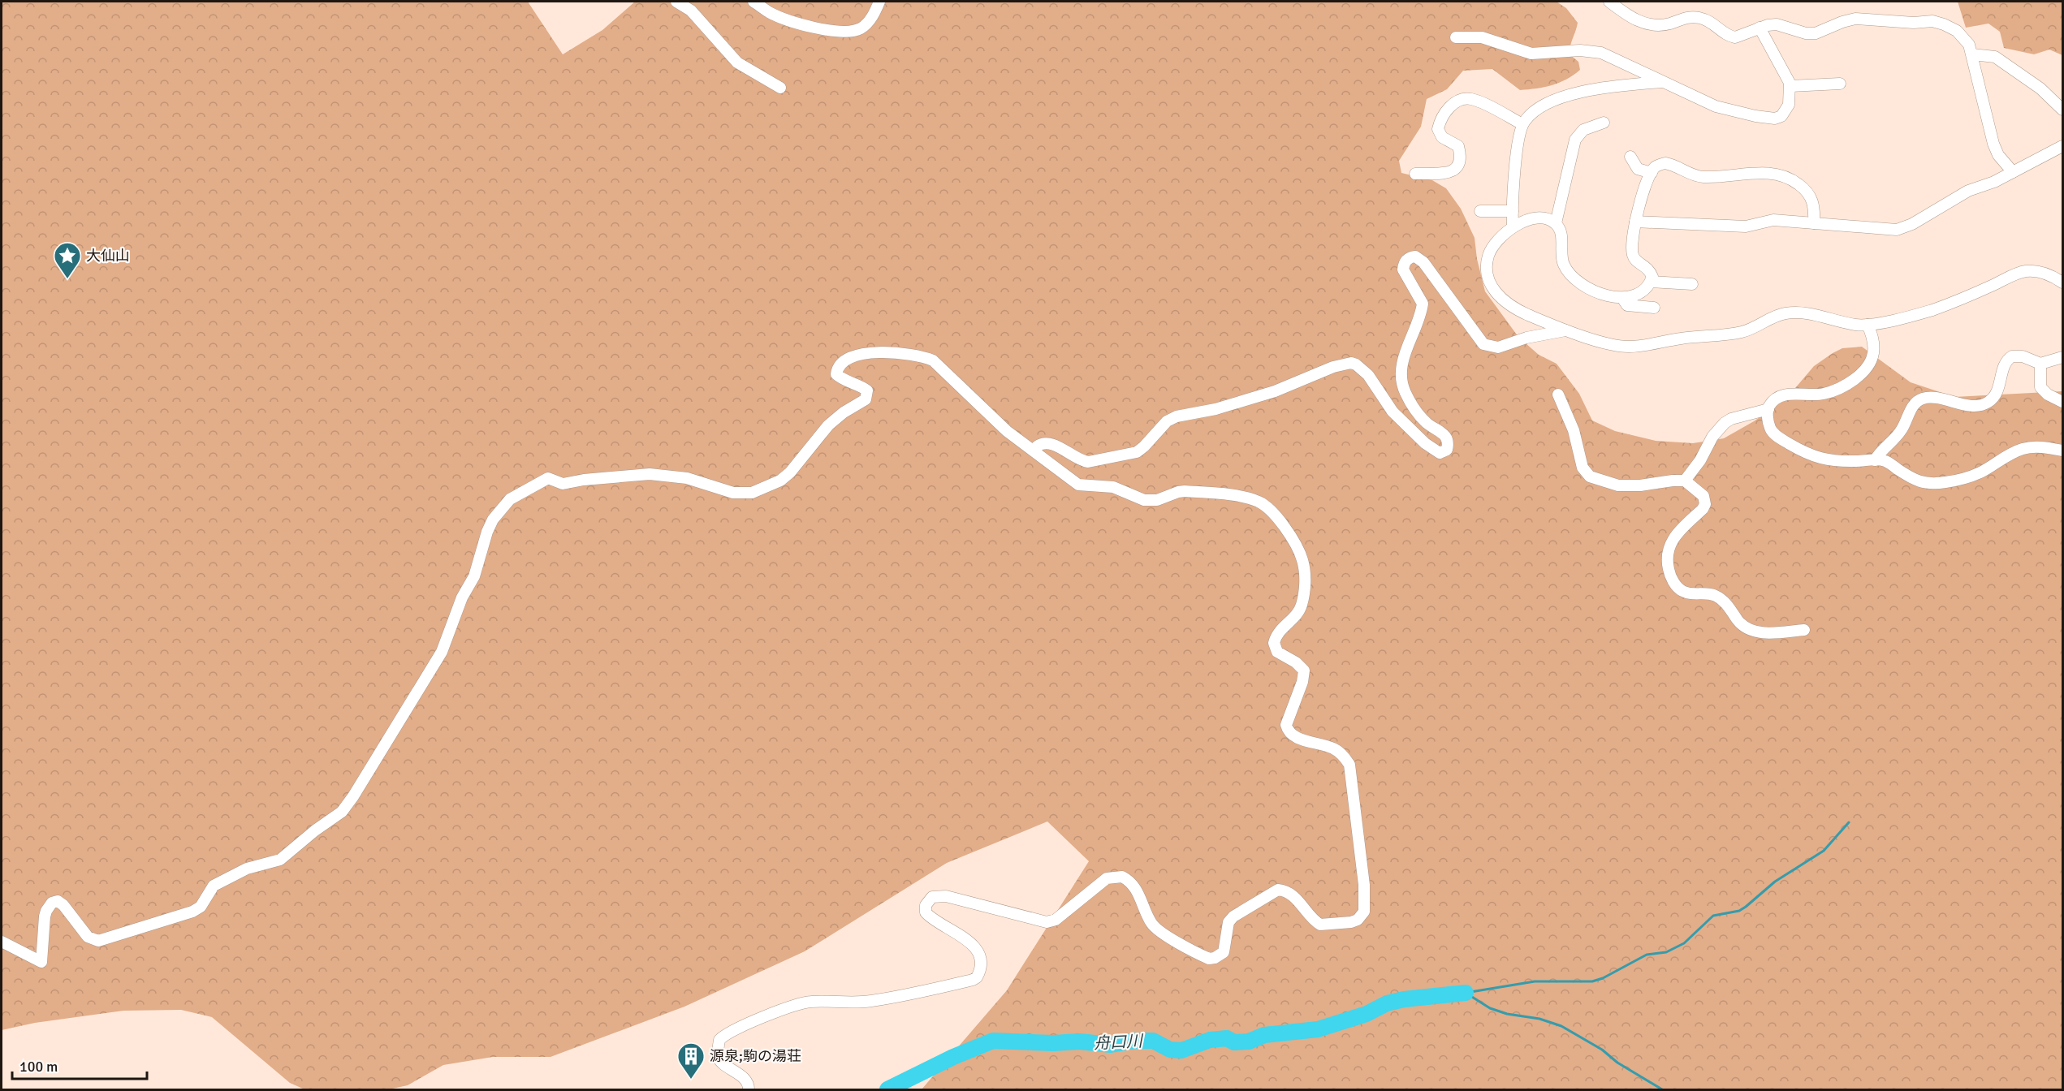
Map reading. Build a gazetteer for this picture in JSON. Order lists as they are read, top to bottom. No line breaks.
{"water":["舟口川"],"places":{"place":["大仙山"],"building":["源泉;駒の湯荘"]},"scale_bar":"100 m"}
